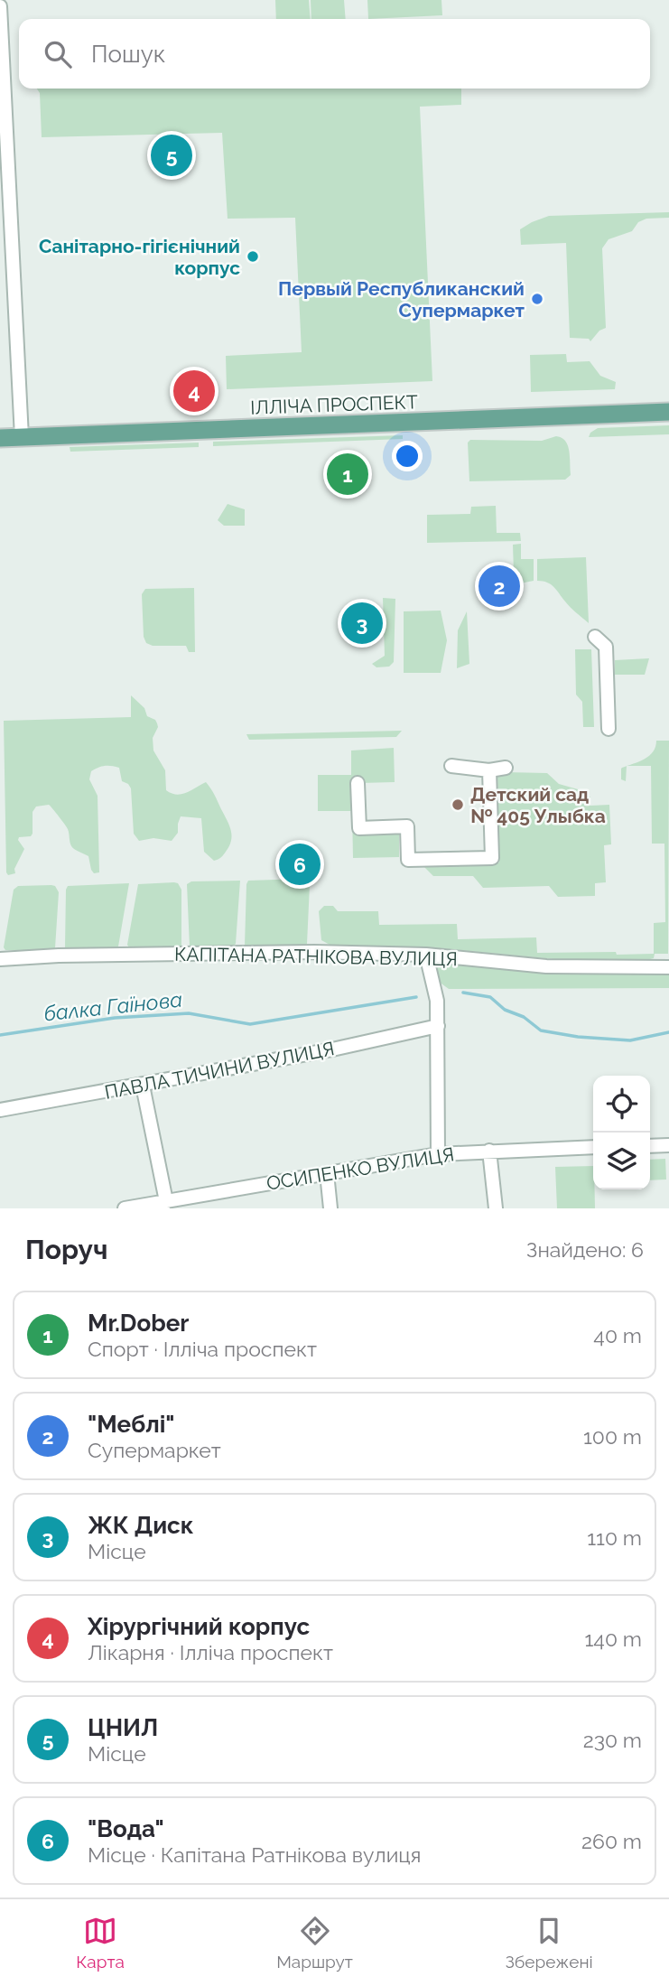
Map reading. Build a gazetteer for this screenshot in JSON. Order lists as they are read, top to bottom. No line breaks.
{"streets":{"main road":["ІЛЛІЧА ПРОСПЕКТ"],"street":["КАПІТАНА РАТНІКОВА ВУЛИЦЯ","ПАВЛА ТИЧИНИ ВУЛИЦЯ","ОСИПЕНКО ВУЛИЦЯ"]},"water":["балка Гаїнова"],"places":["Санітарно-гігієнічний корпус","Первый Республиканский Супермаркет","Детский сад № 405 Улыбка"],"page":{"search":"Пошук","pins":["5","4","1","2","3","6"],"heading":["Поруч","Знайдено: 6"],"list":[{"mark":"1","name":"Mr.Dober","note":"Спорт · Ілліча проспект","value":"40 m"},{"mark":"2","name":"\"Меблі\"","note":"Супермаркет","value":"100 m"},{"mark":"3","name":"ЖК Диск","note":"Місце","value":"110 m"},{"mark":"4","name":"Хірургічний корпус","note":"Лікарня · Ілліча проспект","value":"140 m"},{"mark":"5","name":"ЦНИЛ","note":"Місце","value":"230 m"},{"mark":"6","name":"\"Вода\"","note":"Місце · Капітана Ратнікова вулиця","value":"260 m"}],"nav":["Карта","Маршрут","Збережені"]}}
